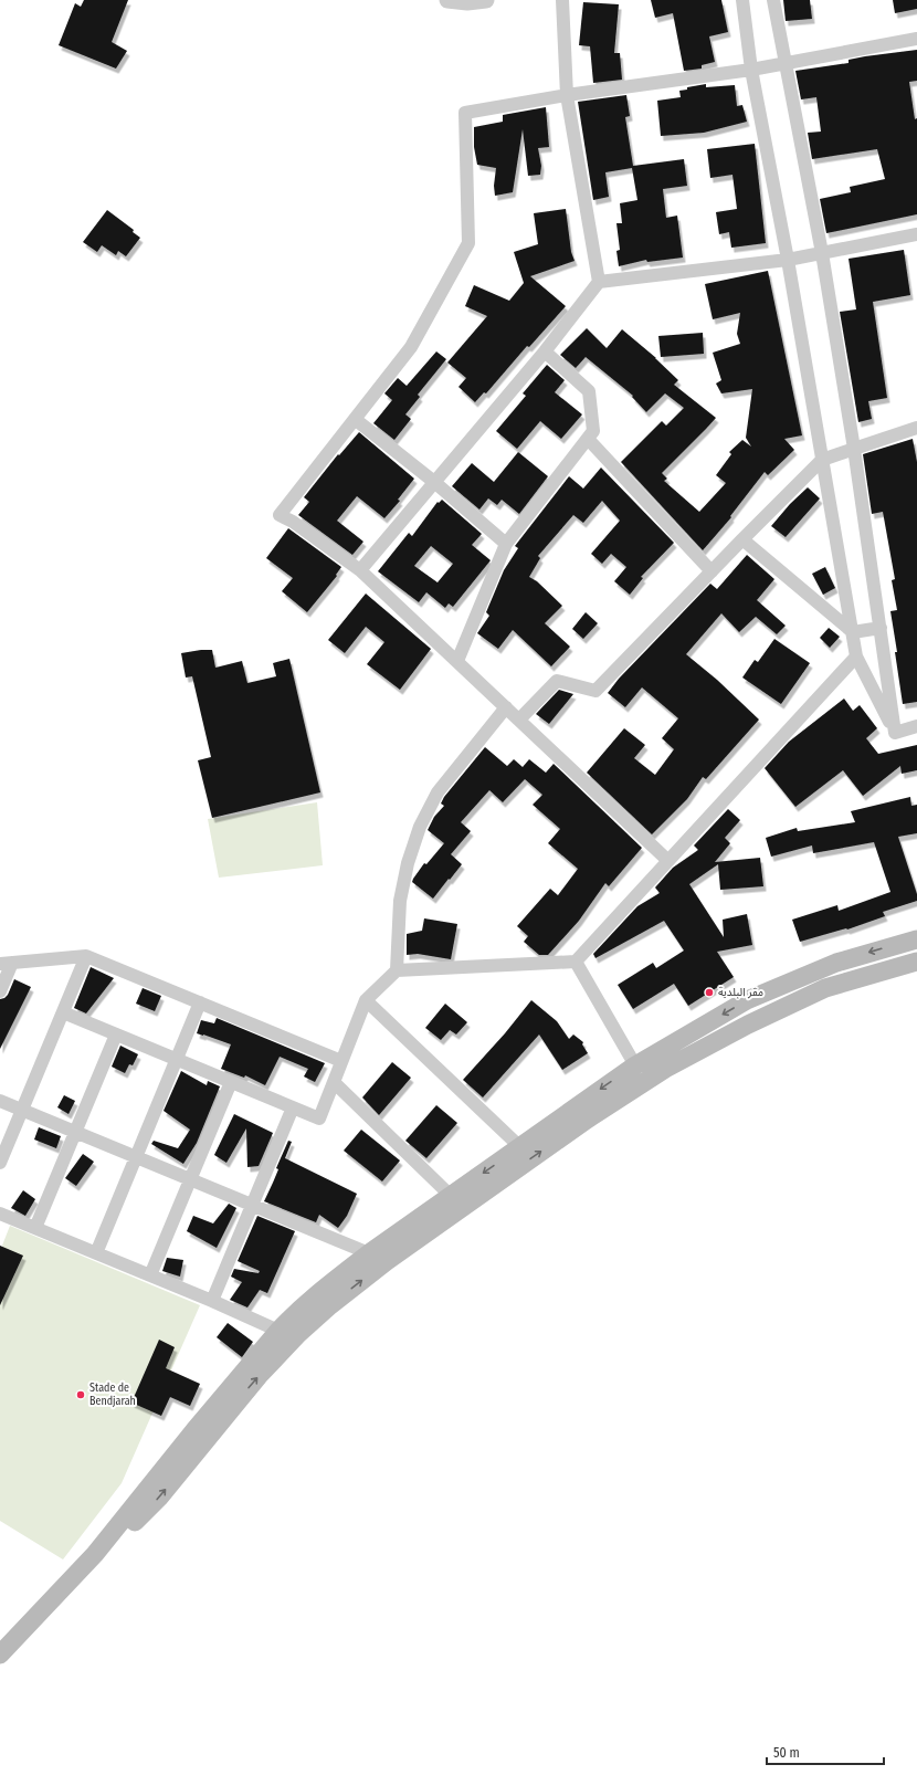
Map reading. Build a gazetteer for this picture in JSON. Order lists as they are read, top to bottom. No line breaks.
{"places":["مقر البلدية","Stade de Bendjarah"],"scale_bar":"50 m"}
